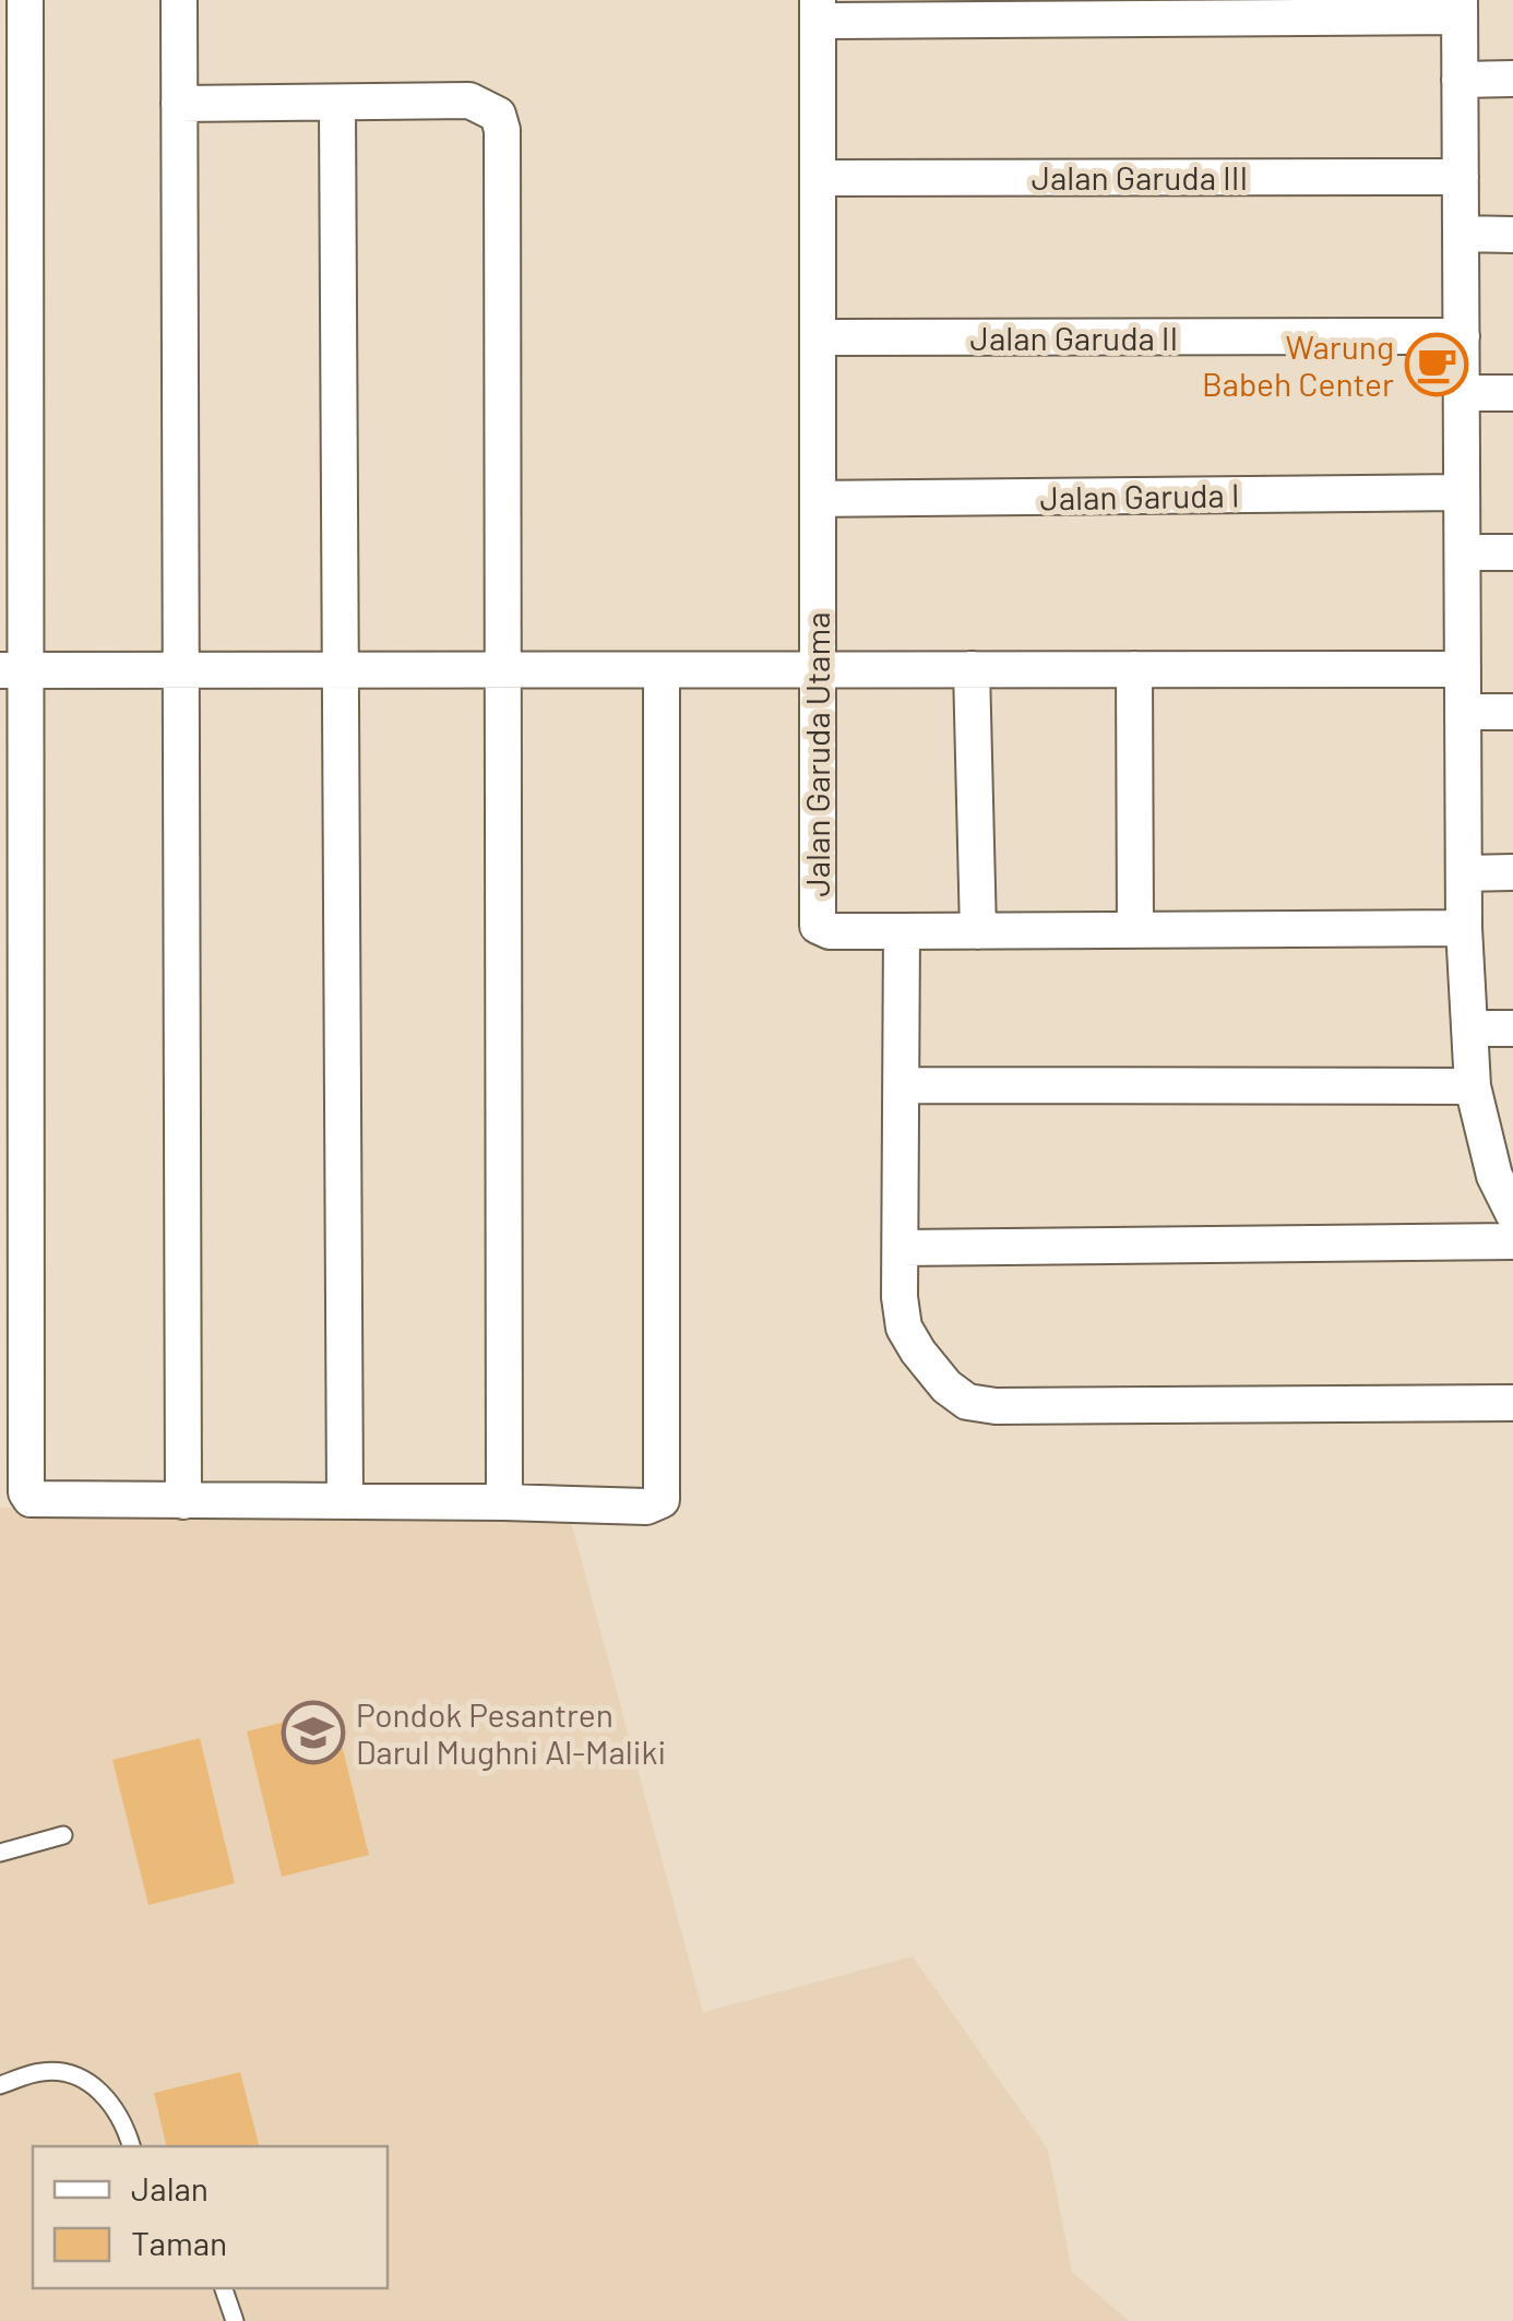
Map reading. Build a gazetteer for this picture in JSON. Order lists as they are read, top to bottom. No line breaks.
{"streets":{"street":["Jalan Garuda III","Jalan Garuda II","Jalan Garuda I","Jalan Garuda Utama"]},"crossings":[["Jalan Garuda III","Jalan Garuda Utama"],["Jalan Garuda II","Jalan Garuda Utama"],["Jalan Garuda I","Jalan Garuda Utama"]],"places":{"cafe":["Warung Babeh Center"],"school or university":["Pondok Pesantren Darul Mughni Al-Maliki"]},"legend":["Jalan","Taman"]}
